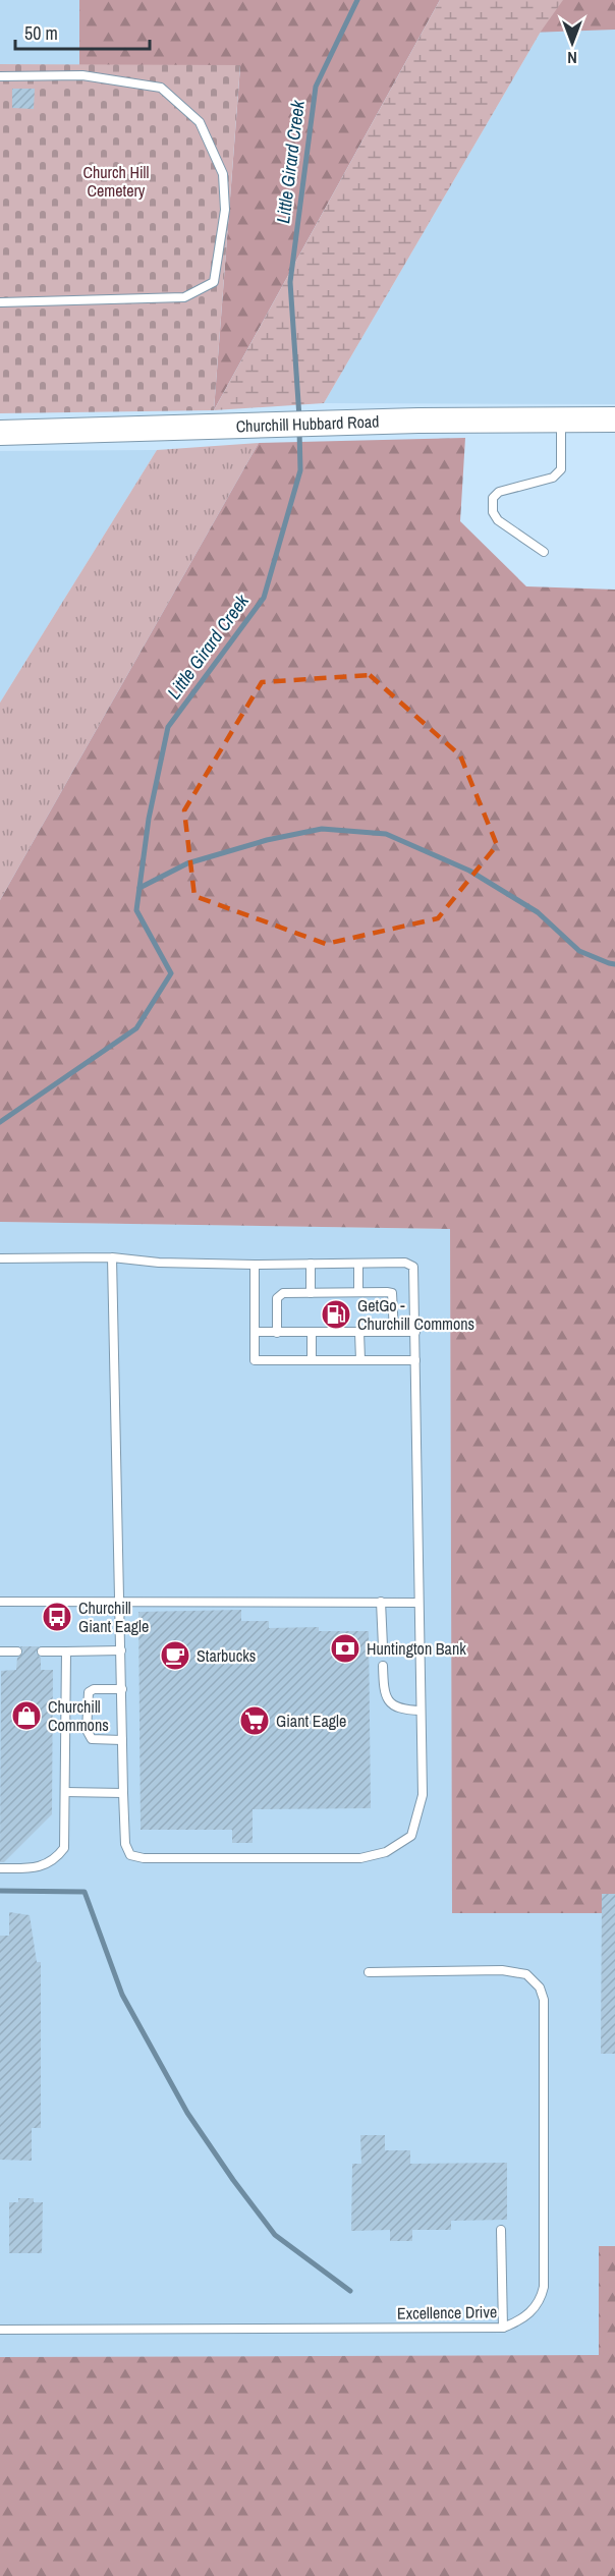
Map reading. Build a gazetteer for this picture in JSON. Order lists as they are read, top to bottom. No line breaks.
{"streets":{"main road":["Churchill Hubbard Road"],"lane":["Excellence Drive"]},"water":["Little Girard Creek"],"parks":["Church Hill Cemetery"],"places":{"fuel station":["GetGo - Churchill Commons"],"bus stop":["Churchill Giant Eagle"],"bank":["Huntington Bank"],"cafe":["Starbucks"],"shop":["Churchill Commons"],"supermarket":["Giant Eagle"]},"scale_bar":"50 m","north":"bottom"}
